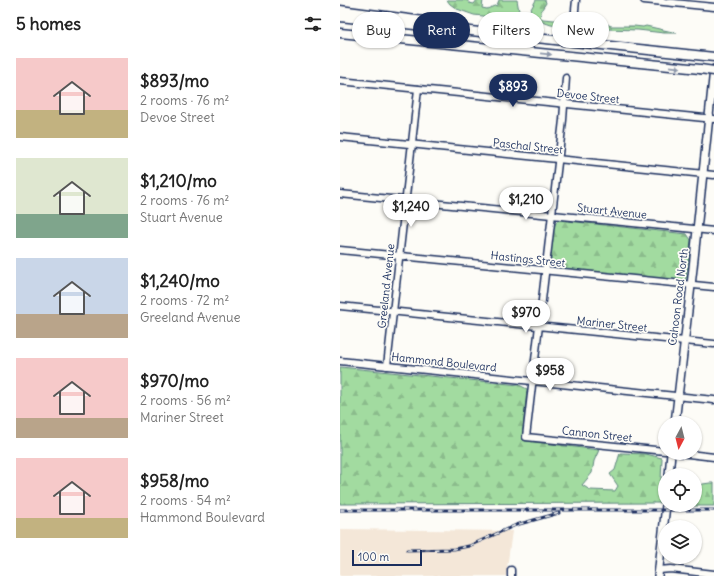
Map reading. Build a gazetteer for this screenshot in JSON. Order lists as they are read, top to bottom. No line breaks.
{"streets":{"main road":["Cahoon Road North"],"street":["Devoe Street","Paschal Street","Stuart Avenue","Hastings Street","Greeland Avenue","Mariner Street","Hammond Boulevard","Cannon Street"]},"crossings":[["Devoe Street","Greeland Avenue"],["Devoe Street","Cahoon Road North"],["Paschal Street","Greeland Avenue"],["Paschal Street","Cahoon Road North"],["Stuart Avenue","Greeland Avenue"],["Stuart Avenue","Cahoon Road North"],["Hastings Street","Greeland Avenue"],["Hastings Street","Cahoon Road North"],["Greeland Avenue","Mariner Street"],["Greeland Avenue","Hammond Boulevard"],["Cahoon Road North","Mariner Street"],["Cahoon Road North","Hammond Boulevard"],["Hammond Boulevard","Cannon Street"]],"scale_bar":"100 m","north":"bottom","page":{"heading":"5 homes","chip":["Buy","Rent","Filters","New"],"list":[{"name":"$893/mo","note":"2 rooms · 76 m² · Devoe Street"},{"name":"$1,210/mo","note":"2 rooms · 76 m² · Stuart Avenue"},{"name":"$1,240/mo","note":"2 rooms · 72 m² · Greeland Avenue"},{"name":"$970/mo","note":"2 rooms · 56 m² · Mariner Street"},{"name":"$958/mo","note":"2 rooms · 54 m² · Hammond Boulevard"}],"price":["$893","$1,210","$1,240","$970","$958"],"scale":"100 m"}}
